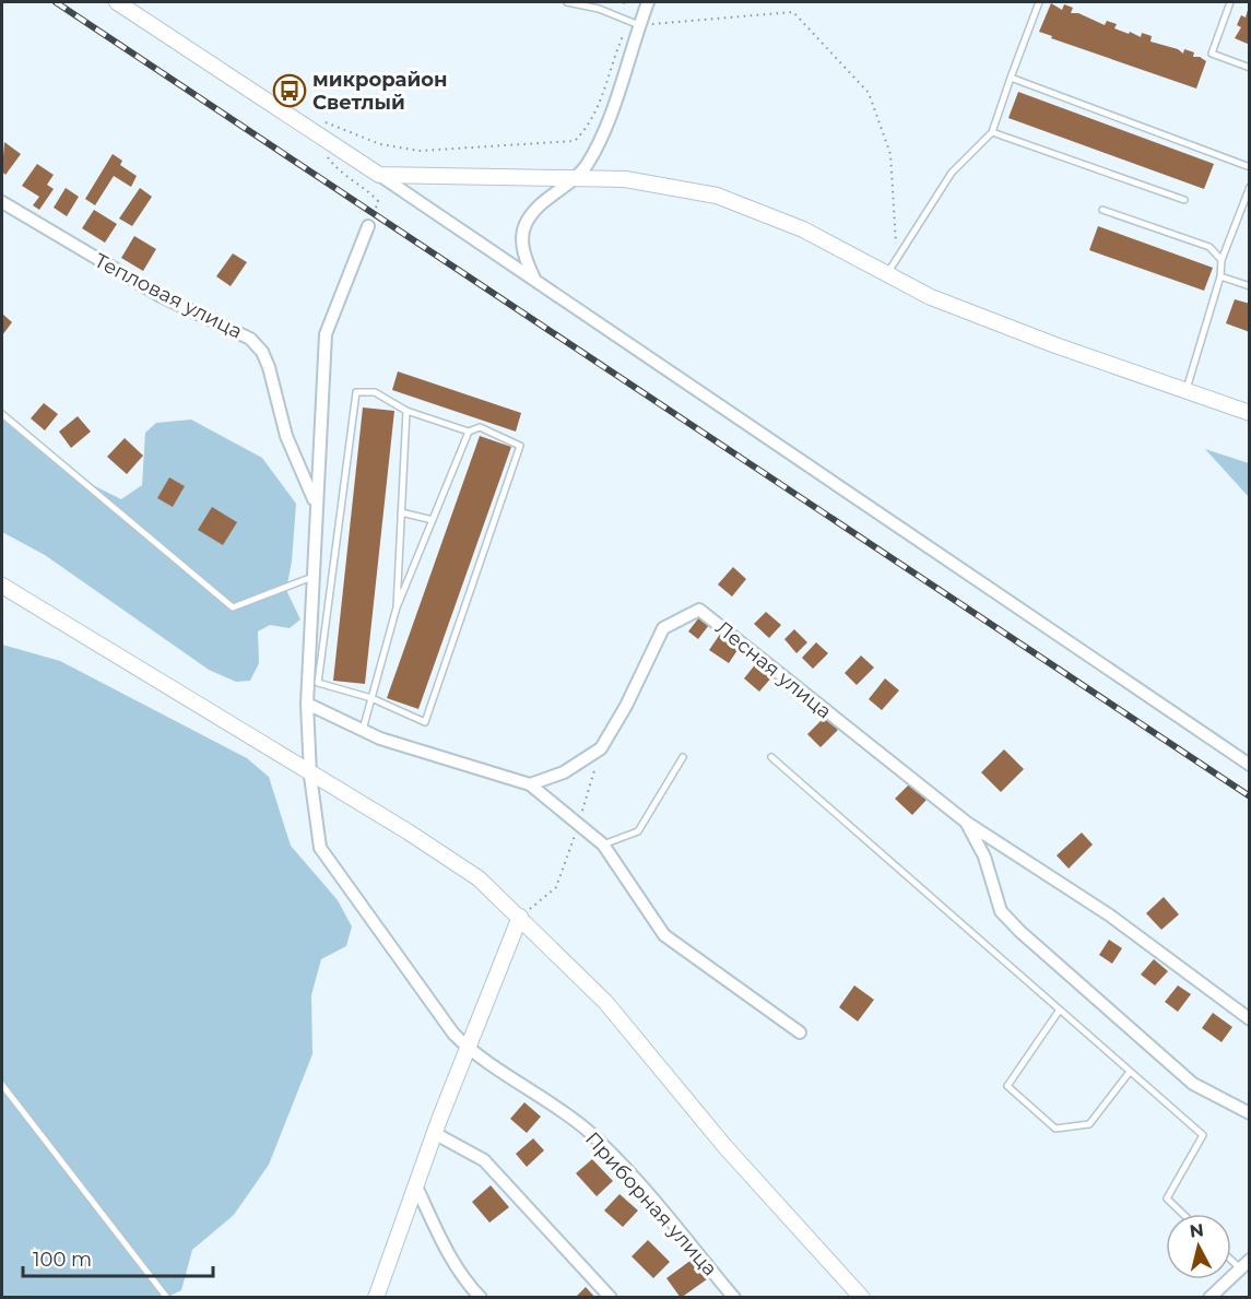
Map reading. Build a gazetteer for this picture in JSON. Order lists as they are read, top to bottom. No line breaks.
{"streets":{"street":["Тепловая улица","Лесная улица","Приборная улица"]},"crossings":[["Тепловая улица","Приборная улица"]],"places":{"bus stop":["микрорайон Светлый"]},"scale_bar":"100 m","north":"top"}
